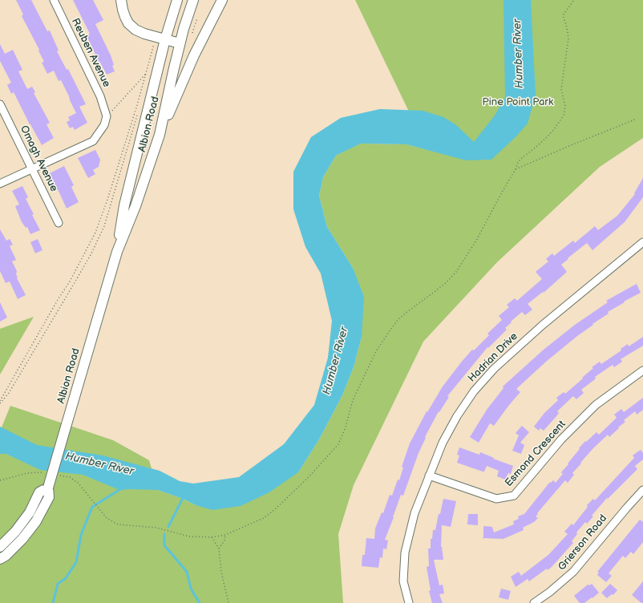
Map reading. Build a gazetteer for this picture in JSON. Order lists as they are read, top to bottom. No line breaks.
{"streets":{"main road":["Albion Road"],"street":["Reuben Avenue","Omagh Avenue","Hadrian Drive","Esmond Crescent","Grierson Road"]},"crossings":[["Hadrian Drive","Esmond Crescent"]],"water":["Humber River"],"parks":["Pine Point Park"]}
